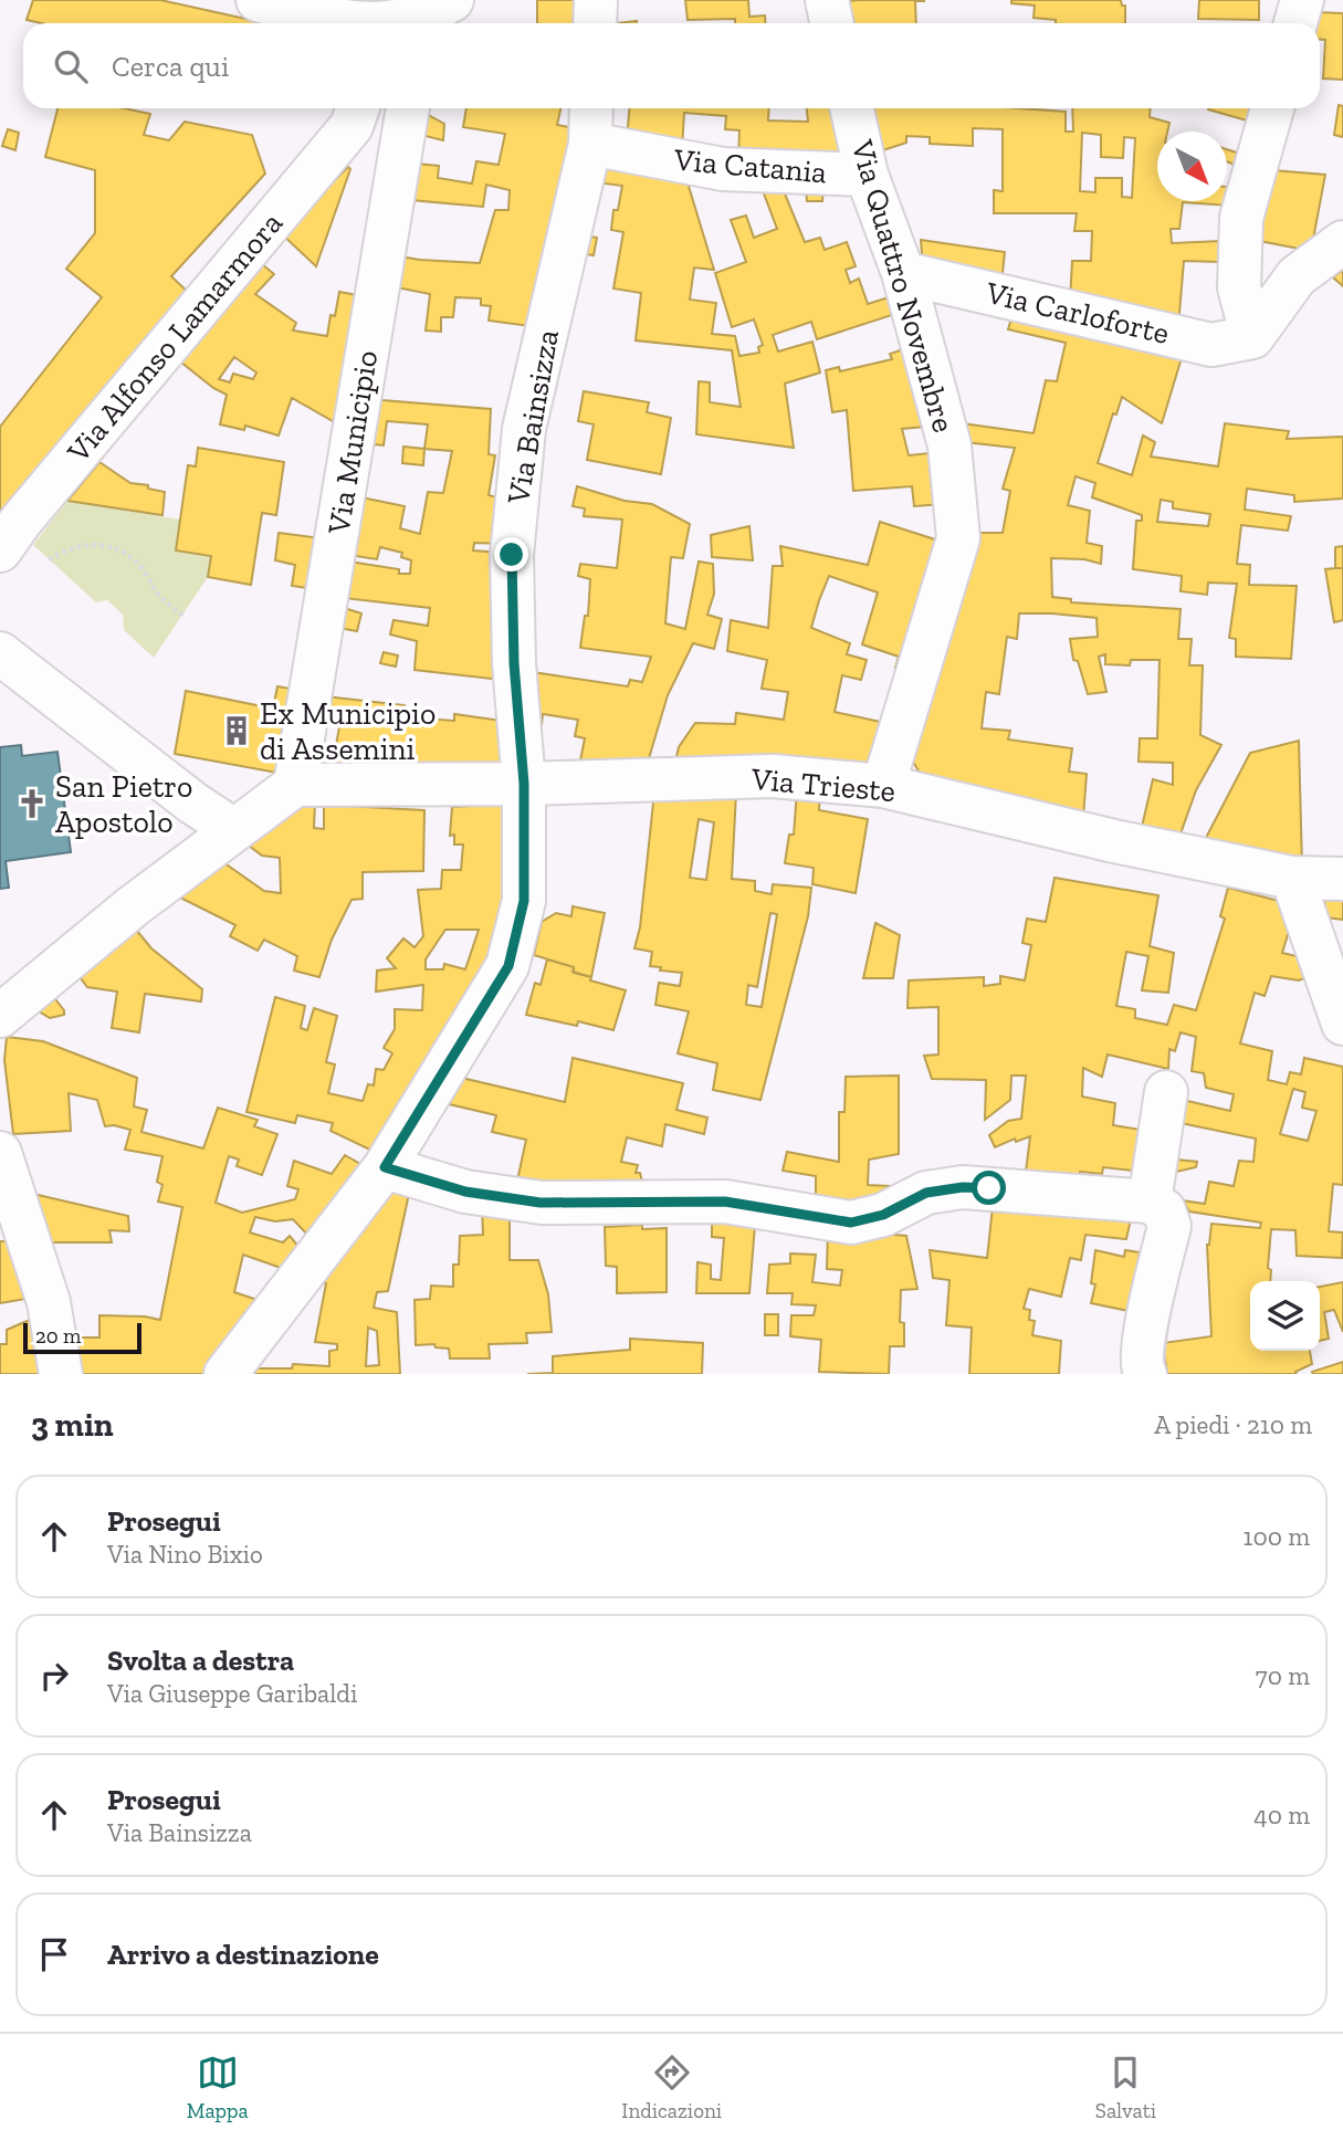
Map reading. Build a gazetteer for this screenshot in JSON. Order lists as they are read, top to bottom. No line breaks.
{"streets":{"street":["Via Catania","Via Quattro Novembre","Via Carloforte","Via Alfonso Lamarmora","Via Bainsizza","Via Municipio","Via Trieste"]},"crossings":[["Via Catania","Via Quattro Novembre"],["Via Catania","Via Bainsizza"],["Via Quattro Novembre","Via Carloforte"],["Via Quattro Novembre","Via Trieste"],["Via Alfonso Lamarmora","Via Municipio"],["Via Bainsizza","Via Trieste"],["Via Municipio","Via Trieste"]],"places":{"building":["Ex Municipio di Assemini"],"church":["San Pietro Apostolo"]},"scale_bar":"20 m","north":"bottom right","page":{"search":"Cerca qui","scale":"20 m","heading":["3 min","A piedi · 210 m"],"list":[["Prosegui","Via Nino Bixio","100 m"],["Svolta a destra","Via Giuseppe Garibaldi","70 m"],["Prosegui","Via Bainsizza","40 m"],"Arrivo a destinazione"],"nav":["Mappa","Indicazioni","Salvati"]}}
